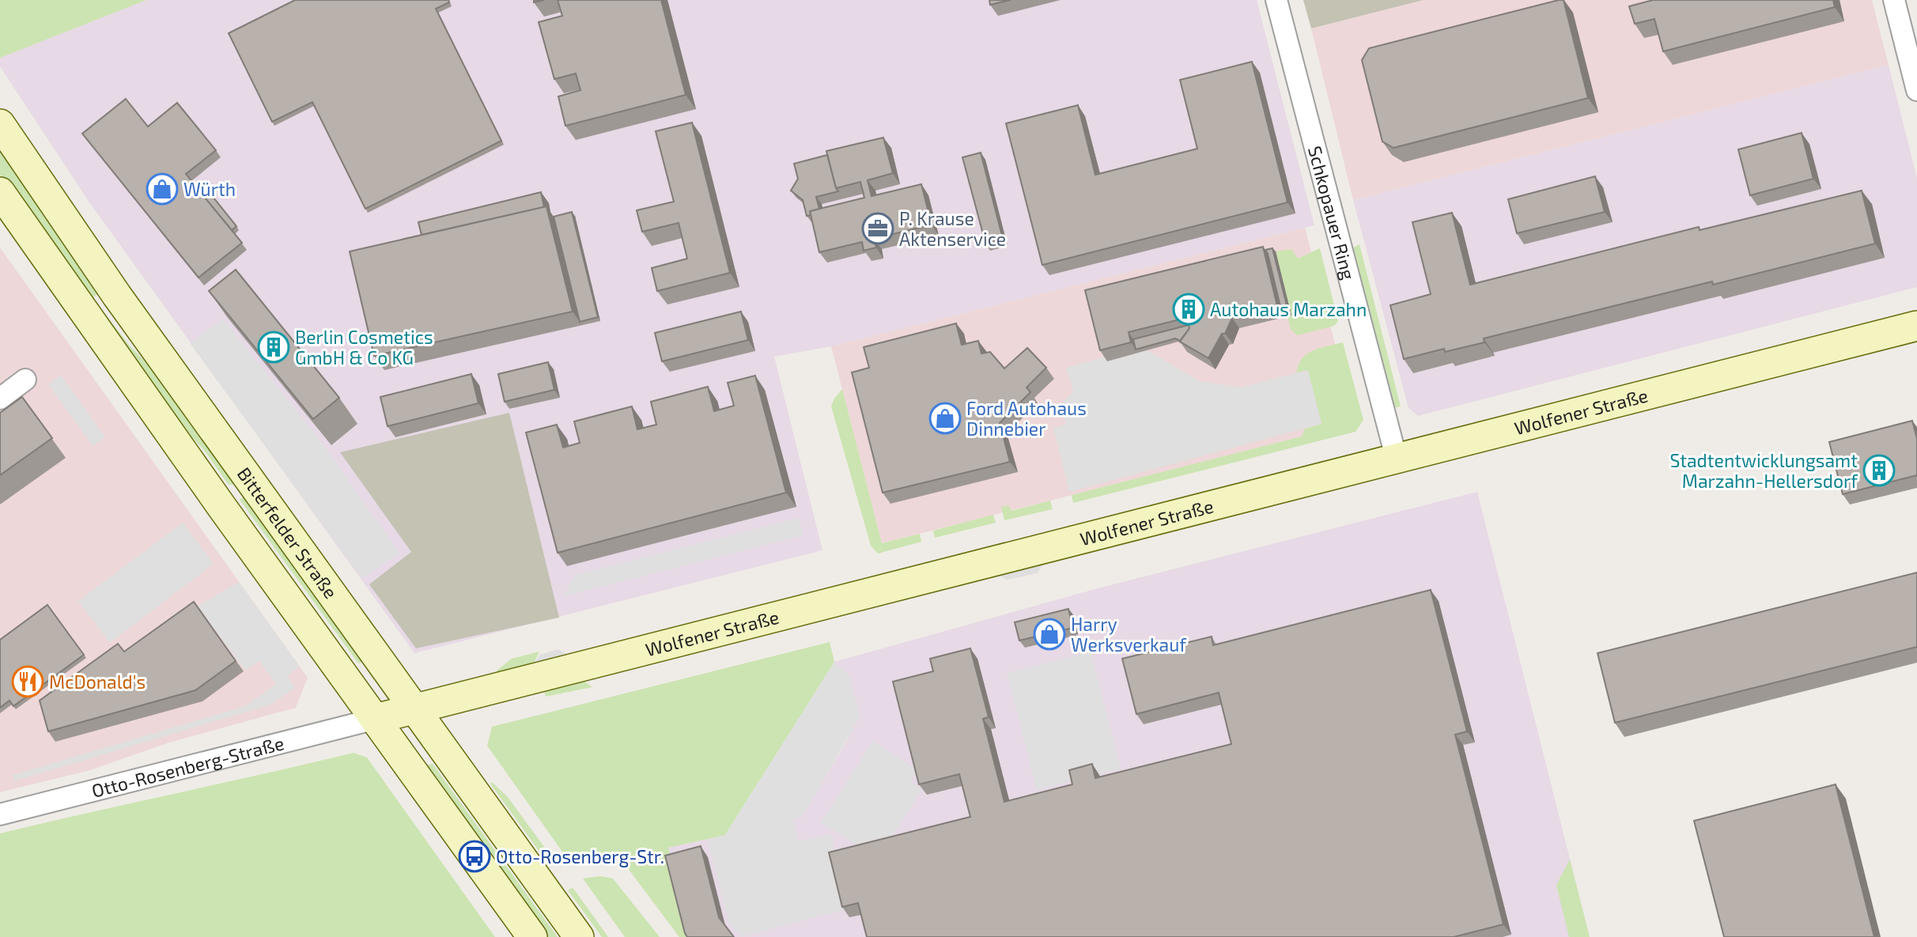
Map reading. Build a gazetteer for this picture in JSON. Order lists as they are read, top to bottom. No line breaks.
{"streets":{"main road":["Wolfener Straße","Bitterfelder Straße"],"street":["Schkopauer Ring","Otto-Rosenberg-Straße"]},"crossings":[["Schkopauer Ring","Wolfener Straße"],["Wolfener Straße","Bitterfelder Straße"],["Wolfener Straße","Otto-Rosenberg-Straße"],["Bitterfelder Straße","Otto-Rosenberg-Straße"]],"places":{"shop":["Würth","Ford Autohaus Dinnebier","Harry Werksverkauf"],"office":["P. Krause Aktenservice"],"building":["Autohaus Marzahn","Berlin Cosmetics GmbH & Co KG","Stadtentwicklungsamt Marzahn-Hellersdorf"],"restaurant":["McDonald's"],"bus stop":["Otto-Rosenberg-Str."]}}
